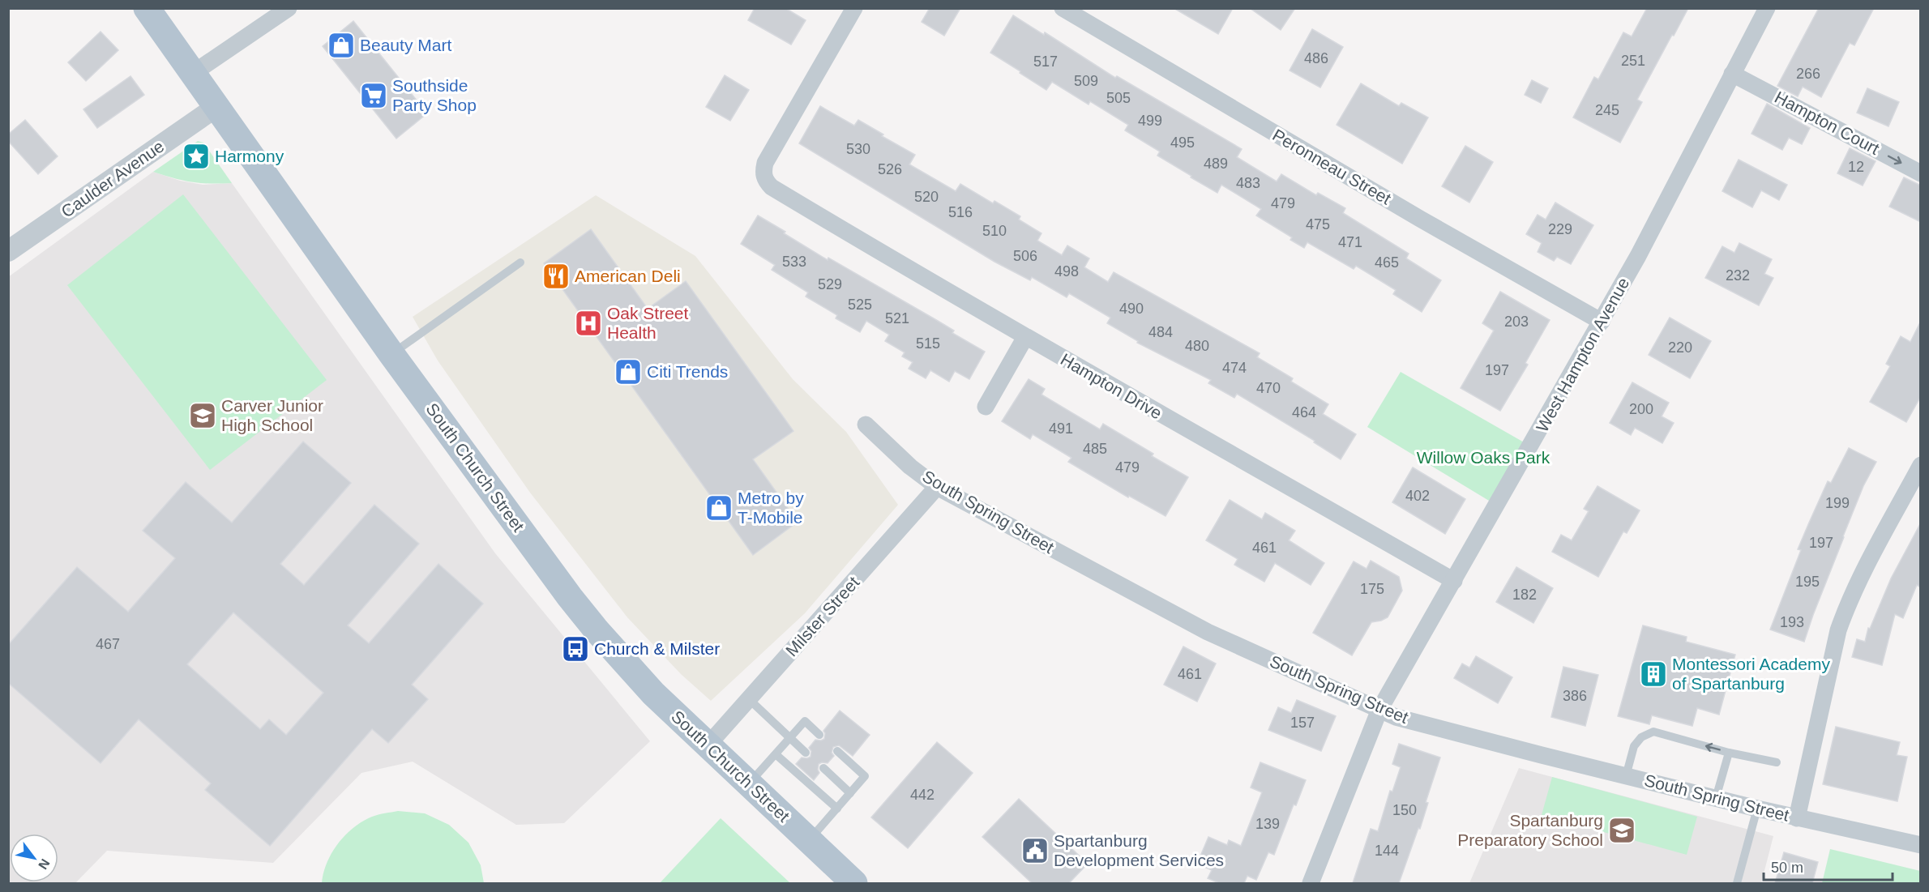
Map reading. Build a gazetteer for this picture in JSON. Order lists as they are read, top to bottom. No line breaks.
{"streets":{"main road":["South Church Street"],"street":["Hampton Court","Peronneau Street","Caulder Avenue","West Hampton Avenue","Hampton Drive","South Spring Street","Milster Street"]},"crossings":[["Hampton Court","West Hampton Avenue"],["Peronneau Street","West Hampton Avenue"],["Caulder Avenue","South Church Street"],["West Hampton Avenue","Hampton Drive"],["West Hampton Avenue","South Spring Street"],["South Church Street","Milster Street"],["South Spring Street","Milster Street"]],"one_way":["Hampton Court"],"parks":["Willow Oaks Park"],"places":{"shop":["Beauty Mart","Citi Trends","Metro by T-Mobile"],"supermarket":["Southside Party Shop"],"place":["Harmony"],"restaurant":["American Deli"],"hospital":["Oak Street Health"],"school or university":["Carver Junior High School","Spartanburg Preparatory School"],"bus stop":["Church & Milster"],"building":["Montessori Academy of Spartanburg"],"public building":["Spartanburg Development Services"]},"house_numbers":["486","251","517","266","509","505","245","499","495","530","489","12","526","483","520","479","516","475","229","510","471","506","533","465","498","232","529","525","490","521","203","484","515","480","220","474","197","470","200","464","491","485","479","402","199","197","461","195","175","182","193","467","461","386","157","442","150","139","144"],"scale_bar":"50 m","north":"bottom right"}
